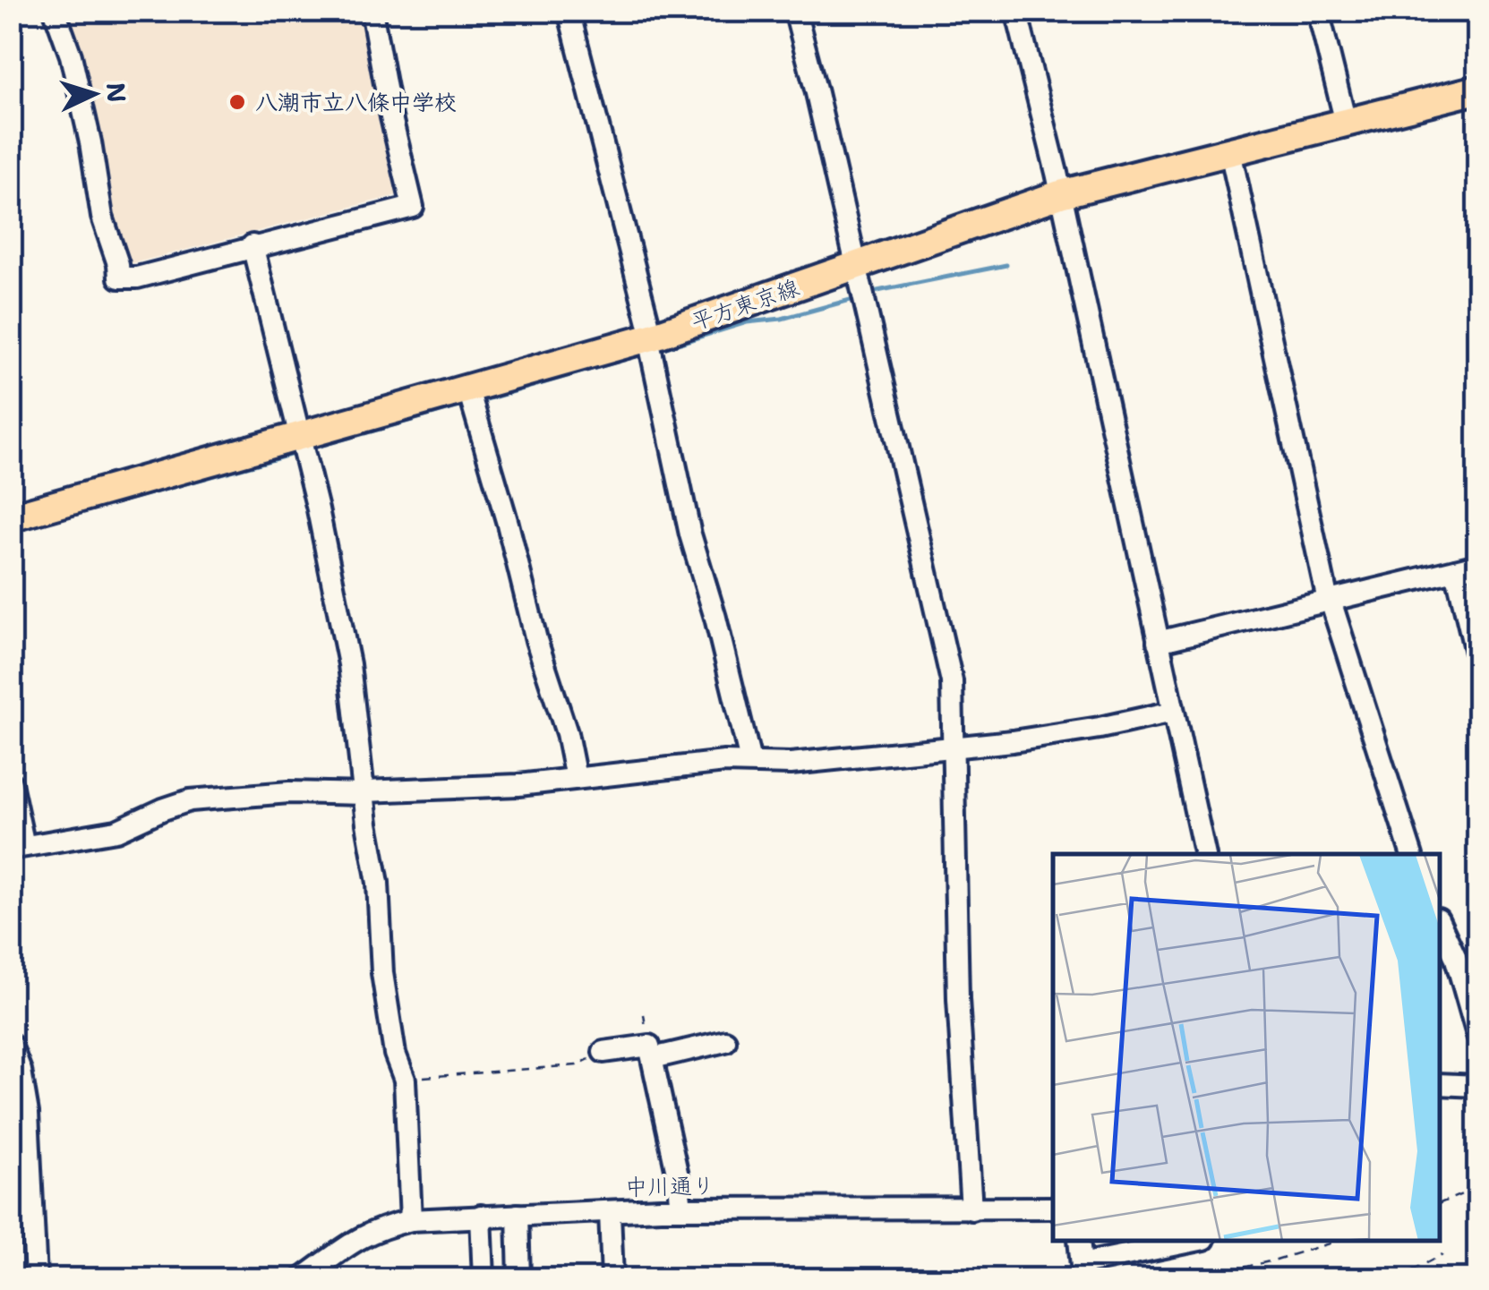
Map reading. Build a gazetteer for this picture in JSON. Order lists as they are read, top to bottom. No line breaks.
{"streets":{"main road":["平方東京線"],"street":["中川通り"]},"places":["八潮市立八條中学校"],"north":"right"}
